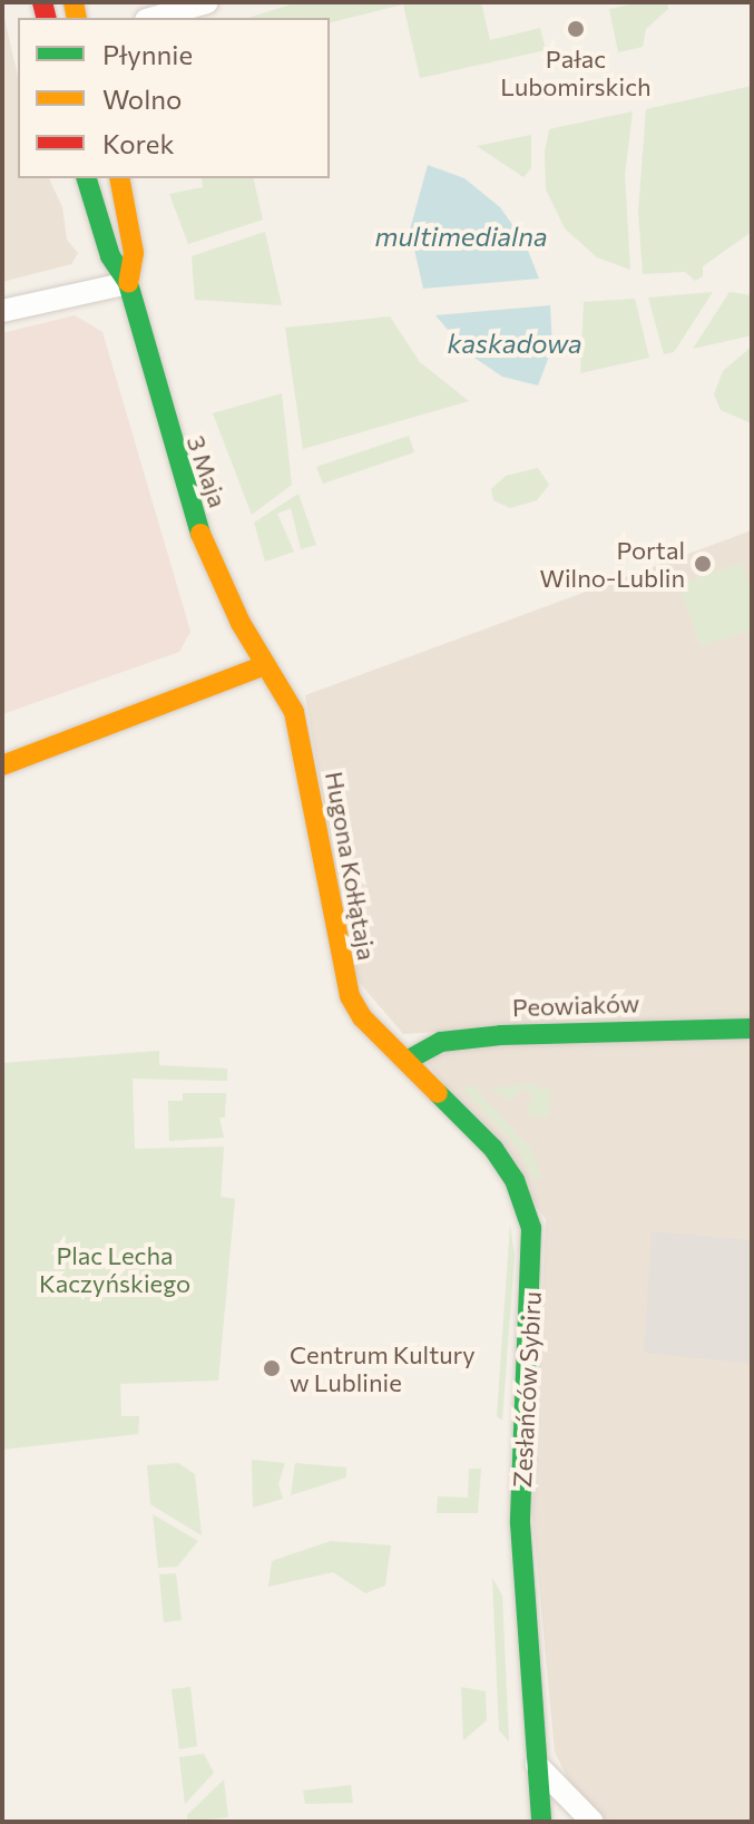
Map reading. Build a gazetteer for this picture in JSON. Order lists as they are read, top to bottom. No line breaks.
{"streets":{"street":["3 Maja","Hugona Kołłątaja","Peowiaków","Zesłańców Sybiru"]},"crossings":[["3 Maja","Hugona Kołłątaja"],["Hugona Kołłątaja","Peowiaków"],["Hugona Kołłątaja","Zesłańców Sybiru"],["Peowiaków","Zesłańców Sybiru"]],"water":["multimedialna","kaskadowa"],"parks":["Plac Lecha Kaczyńskiego"],"places":["Pałac Lubomirskich","Portal Wilno-Lublin","Centrum Kultury w Lublinie"],"legend":["Płynnie","Wolno","Korek"]}
